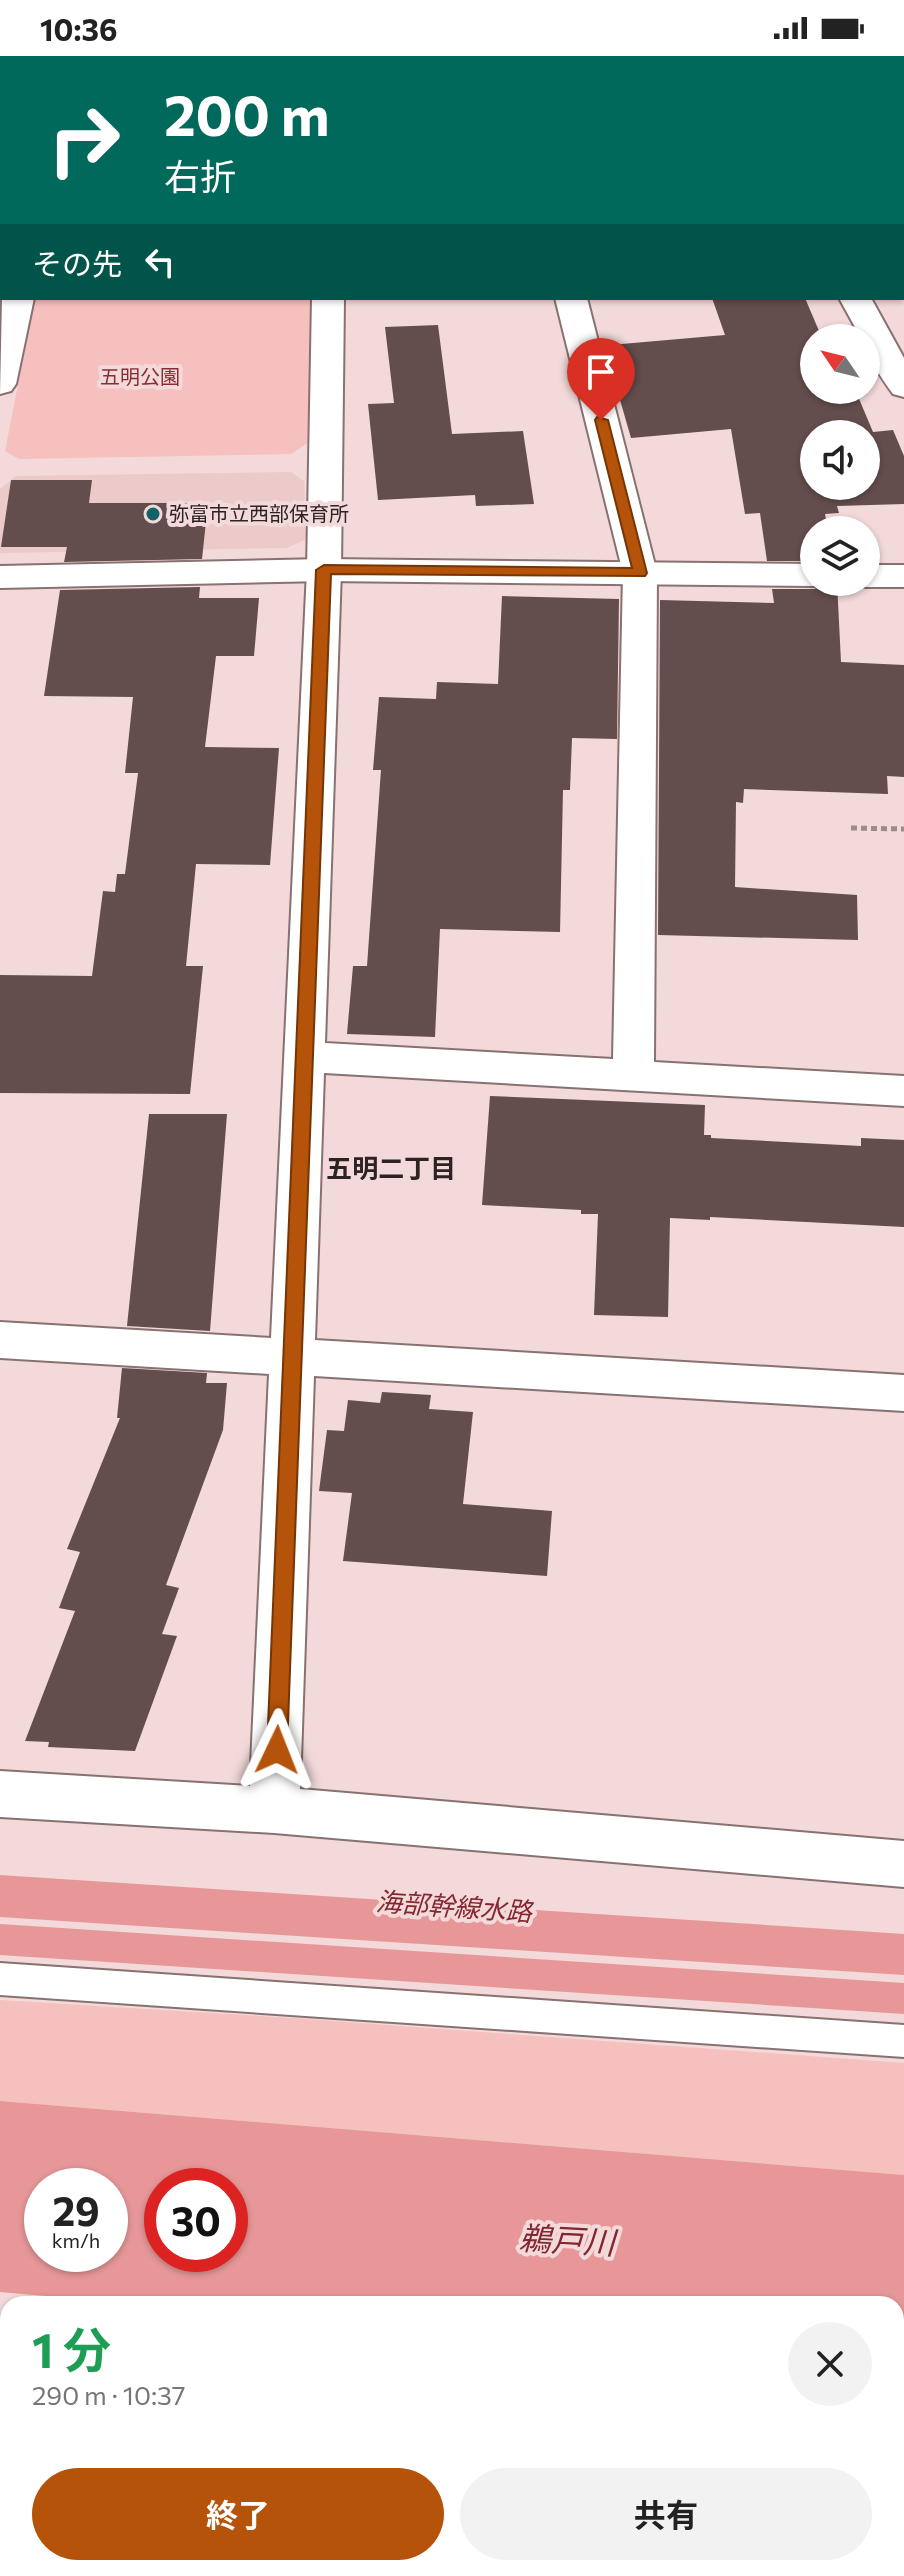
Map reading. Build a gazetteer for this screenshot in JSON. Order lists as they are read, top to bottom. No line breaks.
{"districts":["五明二丁目"],"water":["海部幹線水路","鵜戸川"],"parks":["五明公園"],"places":["弥富市立西部保育所"],"north":"top left","page":{"status":"10:36","turn":["200 m","右折"],"then":"その先","speed":"29 km/h","limit":"30","heading":["1 分","290 m · 10:37"],"buttons":["終了","共有"]}}
